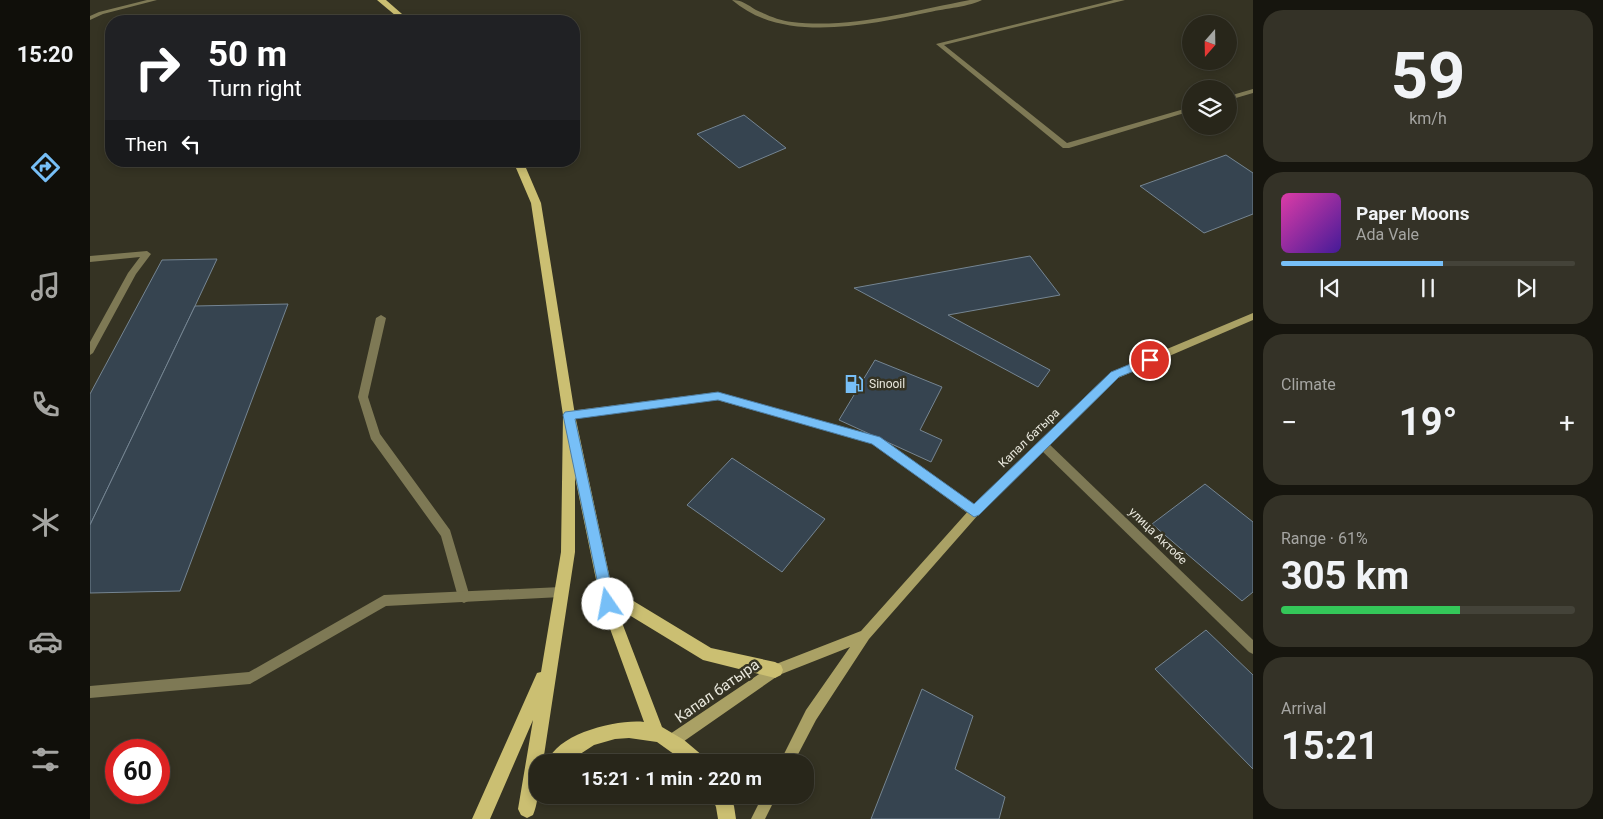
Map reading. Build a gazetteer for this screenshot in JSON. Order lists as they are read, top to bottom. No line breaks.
{"streets":{"street":["Капал батыра","улица Актобе"]},"crossings":[["Капал батыра","улица Актобе"]],"places":{"fuel station":["Sinooil"]},"north":"bottom","page":{"tabs":"15:20","tile":[["59","km/h"],"Climate",["Range · 61%","305 km"],["Arrival","15:21"]],"turn":["50 m","Turn right"],"then":"Then","song":["Paper Moons","Ada Vale"],"heat":["−","19°","+"],"limit":"60","trip":"15:21 · 1 min · 220 m"}}
